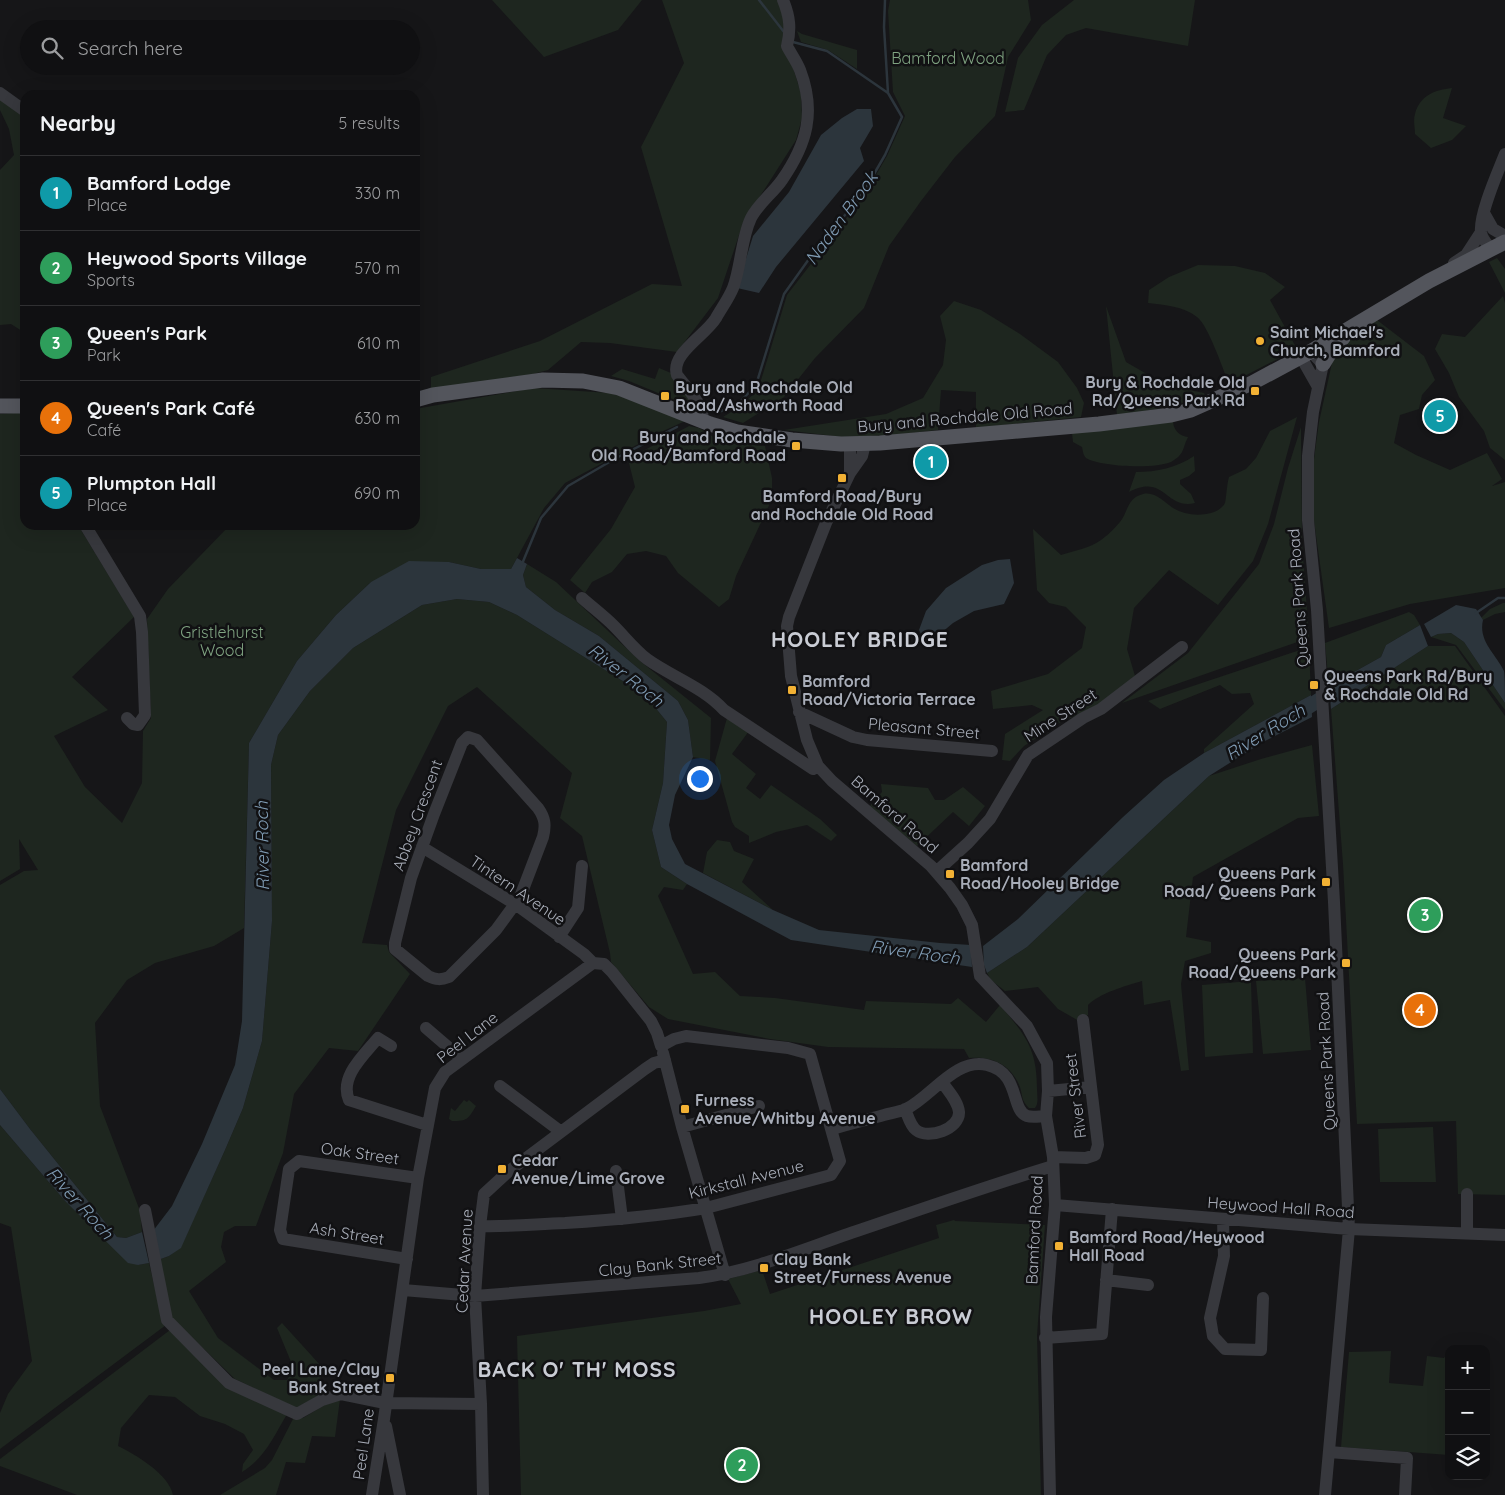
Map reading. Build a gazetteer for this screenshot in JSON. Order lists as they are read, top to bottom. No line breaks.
{"streets":{"main road":["Bury and Rochdale Old Road"],"street":["Queens Park Road","Mine Street","Pleasant Street","Bamford Road","Abbey Crescent","Tintern Avenue","Peel Lane","River Street","Oak Street","Kirkstall Avenue","Heywood Hall Road","Ash Street","Cedar Avenue","Clay Bank Street"]},"crossings":[["Bury and Rochdale Old Road","Queens Park Road"],["Bury and Rochdale Old Road","Bamford Road"],["Queens Park Road","Heywood Hall Road"],["Mine Street","Bamford Road"],["Pleasant Street","Bamford Road"],["Bamford Road","River Street"],["Bamford Road","Heywood Hall Road"],["Bamford Road","Clay Bank Street"],["Abbey Crescent","Tintern Avenue"],["Tintern Avenue","Peel Lane"],["Peel Lane","Oak Street"],["Peel Lane","Ash Street"],["Peel Lane","Clay Bank Street"],["River Street","Clay Bank Street"],["Oak Street","Ash Street"],["Kirkstall Avenue","Cedar Avenue"],["Cedar Avenue","Clay Bank Street"]],"districts":["HOOLEY BRIDGE","HOOLEY BROW","BACK O' TH' MOSS"],"water":["Naden Brook","River Roch"],"parks":["Bamford Wood","Gristlehurst Wood"],"places":{"other":["Saint Michael's Church, Bamford"],"transit":["Bury & Rochdale Old Rd/Queens Park Rd","Bury and Rochdale Old Road/Ashworth Road","Bury and Rochdale Old Road/Bamford Road","Bamford Road/Bury and Rochdale Old Road","Queens Park Rd/Bury & Rochdale Old Rd","Bamford Road/Victoria Terrace","Bamford Road/Hooley Bridge","Queens Park Road/ Queens Park","Queens Park Road/Queens Park","Furness Avenue/Whitby Avenue","Cedar Avenue/Lime Grove","Bamford Road/Heywood Hall Road","Clay Bank Street/Furness Avenue","Peel Lane/Clay Bank Street"]},"page":{"search":"Search here","heading":["Nearby","5 results"],"list":[{"mark":"1","name":"Bamford Lodge","note":"Place","value":"330 m"},{"mark":"2","name":"Heywood Sports Village","note":"Sports","value":"570 m"},{"mark":"3","name":"Queen's Park","note":"Park","value":"610 m"},{"mark":"4","name":"Queen's Park Café","note":"Café","value":"630 m"},{"mark":"5","name":"Plumpton Hall","note":"Place","value":"690 m"}],"pins":["5","1","3","4","2"],"map_buttons":["+","−"]}}
